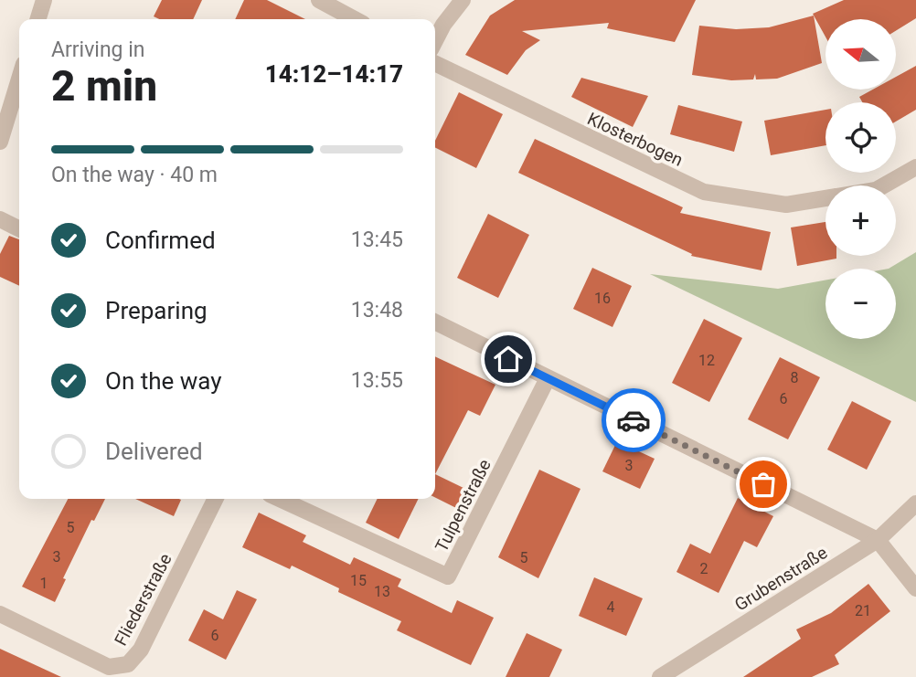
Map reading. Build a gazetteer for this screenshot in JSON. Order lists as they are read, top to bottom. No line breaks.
{"streets":{"street":["Klosterbogen","Tulpenstraße","Grubenstraße","Fliederstraße"]},"house_numbers":["16","12","8","6","3","5","3","5","2","15","1","13","4","21","6"],"north":"left","page":{"map_buttons":["+","−"],"heading":["2 min","Arriving in","14:12–14:17"],"bar":"On the way · 40 m","list":[["Confirmed","13:45"],["Preparing","13:48"],["On the way","13:55"],"Delivered"]}}
